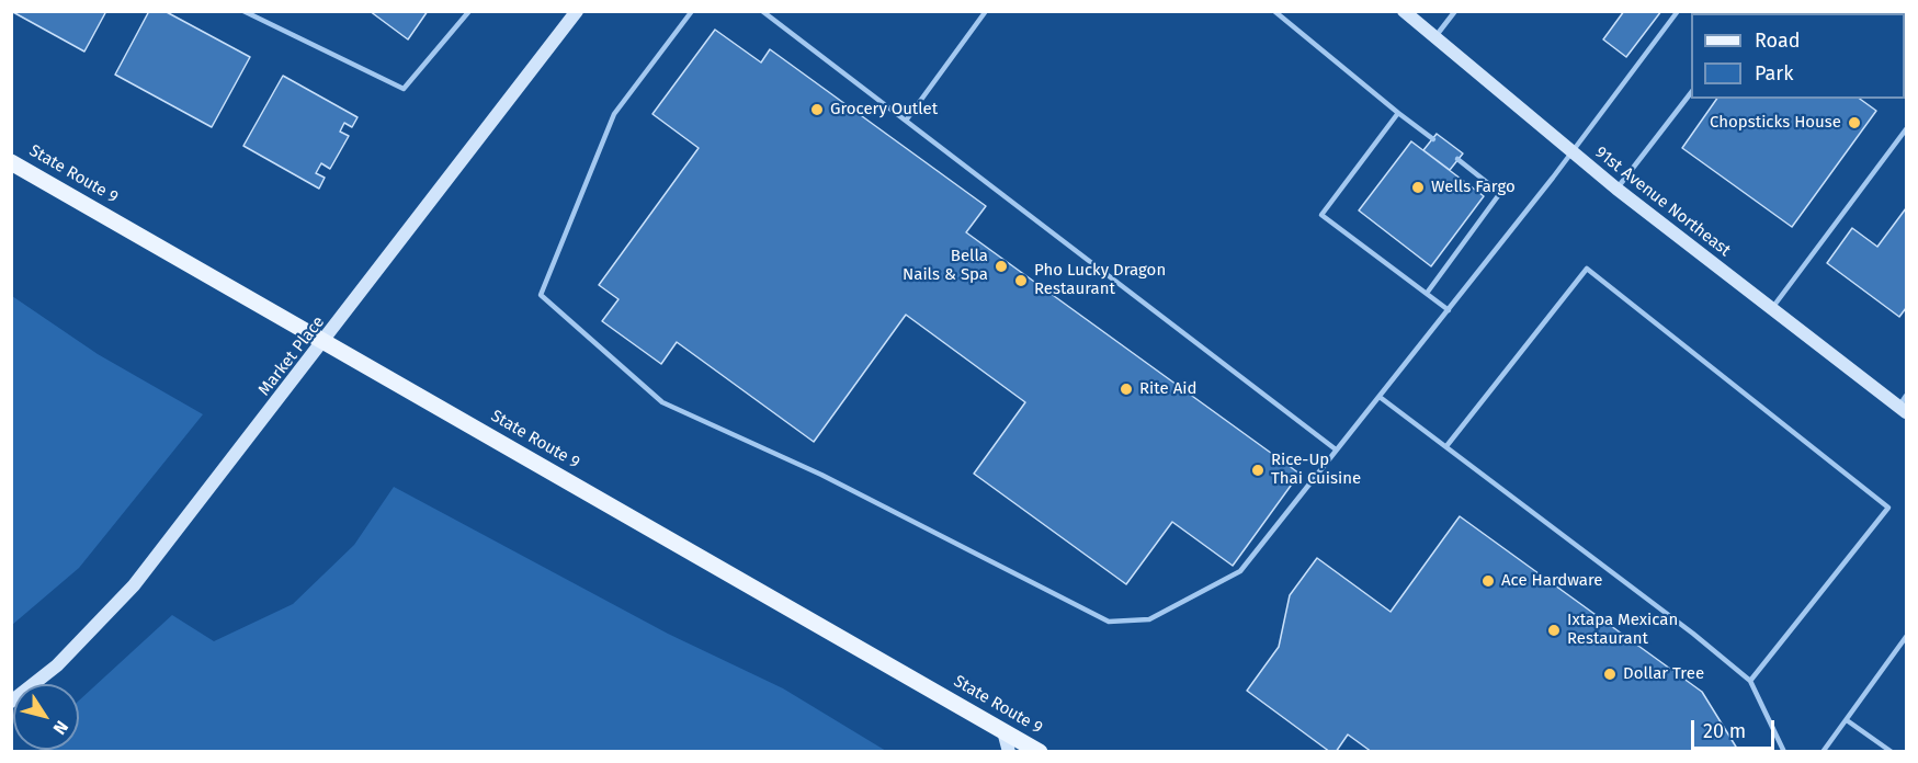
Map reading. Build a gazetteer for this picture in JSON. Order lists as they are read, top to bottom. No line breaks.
{"streets":{"main road":["State Route 9"],"street":["91st Avenue Northeast","Market Place"]},"crossings":[["State Route 9","Market Place"]],"places":["Grocery Outlet","Chopsticks House","Wells Fargo","Bella Nails & Spa","Pho Lucky Dragon Restaurant","Rite Aid","Rice-Up Thai Cuisine","Ace Hardware","Ixtapa Mexican Restaurant","Dollar Tree"],"legend":["Road","Park"],"scale_bar":"20 m","north":"bottom right"}
